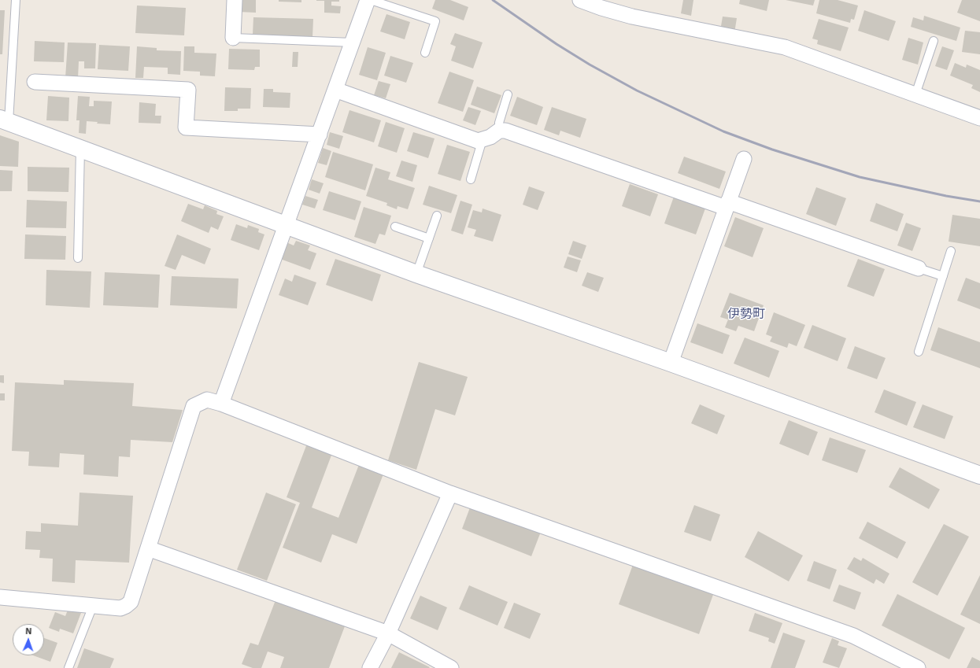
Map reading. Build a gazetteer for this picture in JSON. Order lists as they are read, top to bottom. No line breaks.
{"districts":["伊勢町"],"north":"top"}
